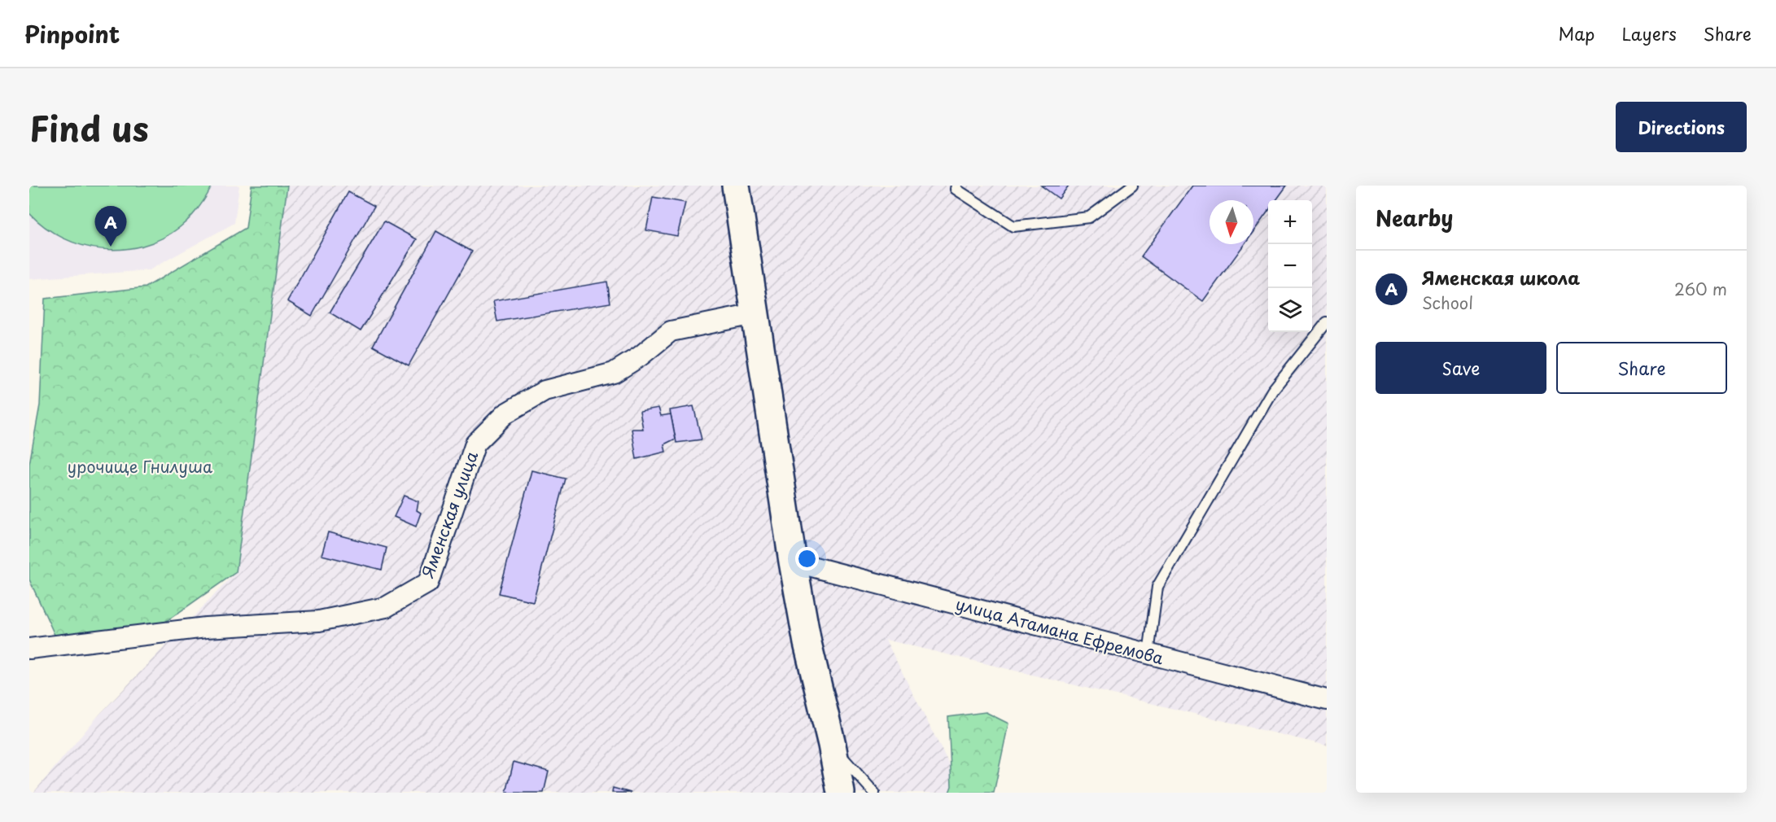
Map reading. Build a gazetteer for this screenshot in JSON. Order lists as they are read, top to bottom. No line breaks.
{"streets":{"street":["Яменская улица","улица Атамана Ефремова"]},"parks":["урочище Гнилуша"],"north":"bottom","page":{"header":"Pinpoint","nav":["Map","Layers","Share"],"title":"Find us","buttons":["Directions",["Save","Share"]],"heading":"Nearby","map_buttons":["+","−"],"pins":"A","list":[{"mark":"A","name":"Яменская школа","note":"School","value":"260 m"}]}}
